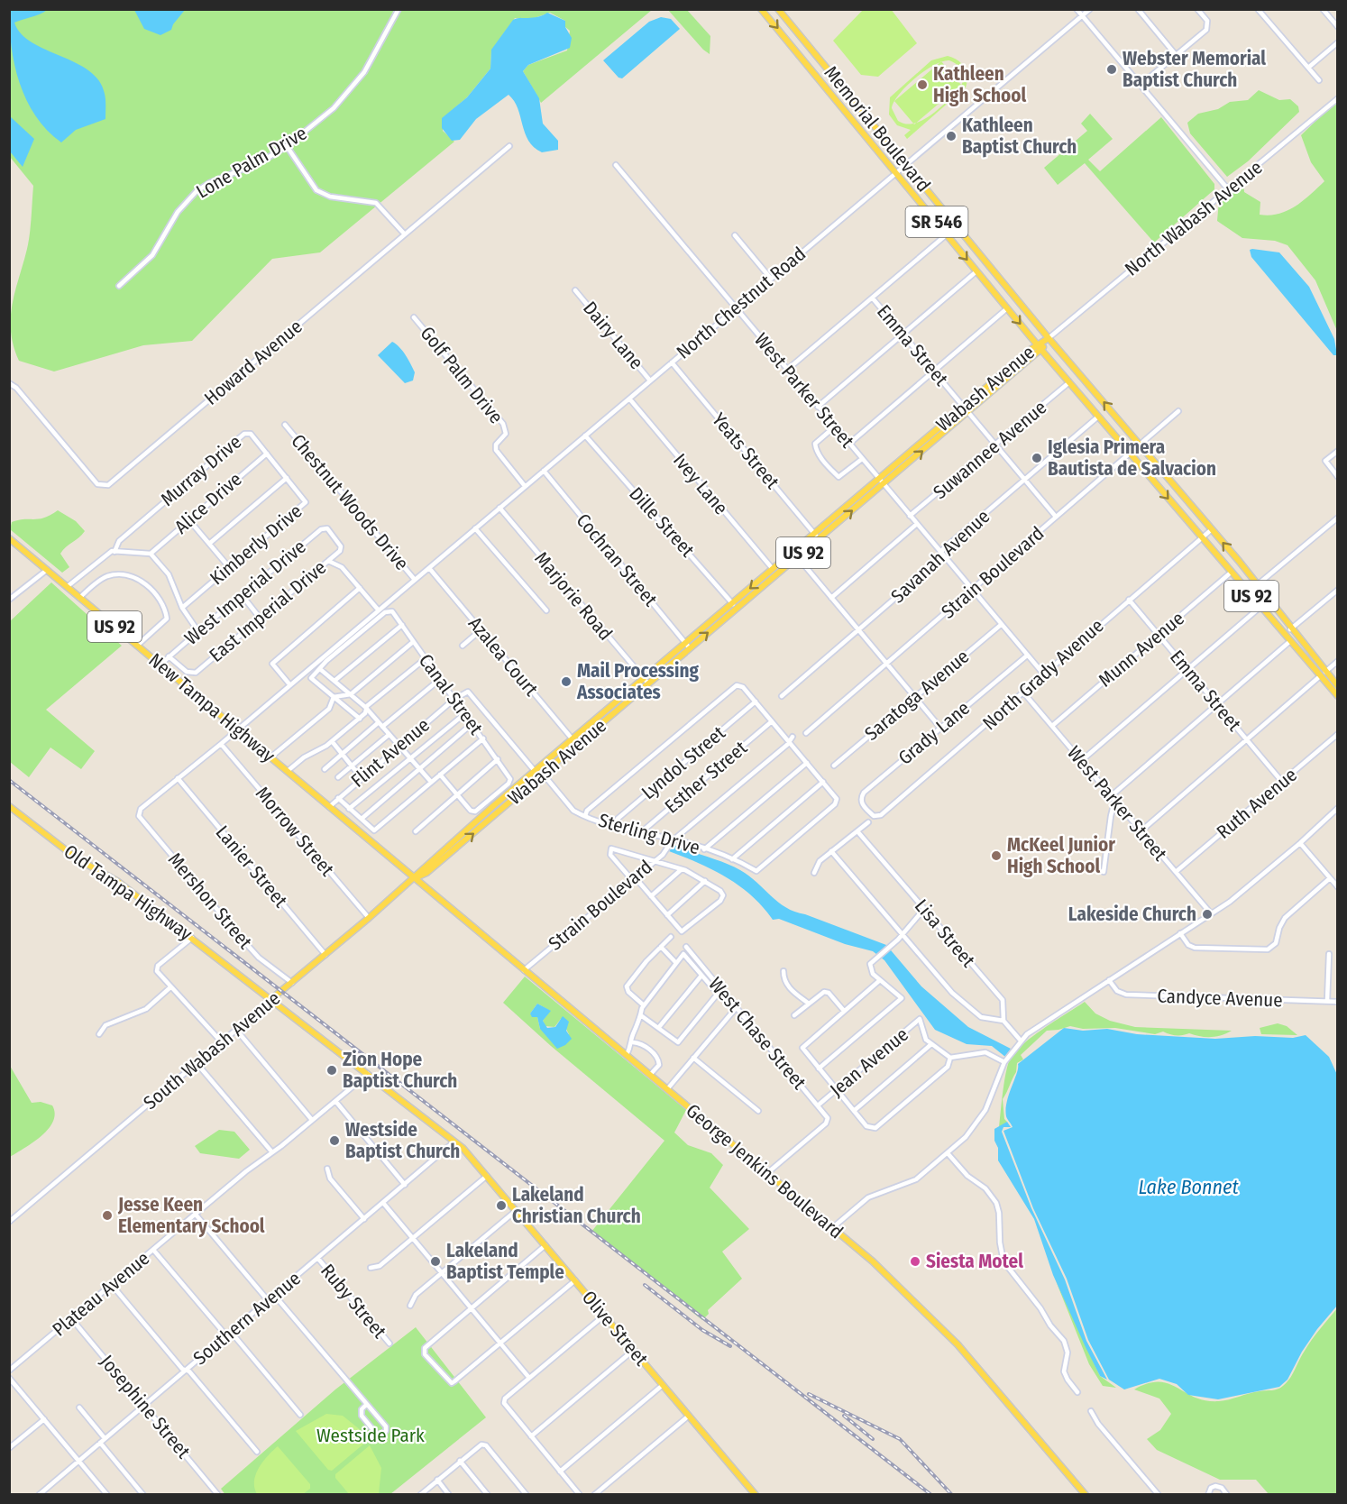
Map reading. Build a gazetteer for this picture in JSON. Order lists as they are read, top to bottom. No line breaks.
{"streets":{"main road":["Memorial Boulevard","SR 546","Wabash Avenue","US 92","New Tampa Highway","Old Tampa Highway","South Wabash Avenue","George Jenkins Boulevard","Olive Street"],"street":["Lone Palm Drive","North Wabash Avenue","North Chestnut Road","Dairy Lane","Emma Street","Howard Avenue","Golf Palm Drive","West Parker Street","Suwannee Avenue","Yeats Street","Murray Drive","Ivey Lane","Chestnut Woods Drive","Alice Drive","Dille Street","Kimberly Drive","Savanah Avenue","Cochran Street","Strain Boulevard","West Imperial Drive","Marjorie Road","East Imperial Drive","Munn Avenue","Azalea Court","North Grady Avenue","Canal Street","Saratoga Avenue","Grady Lane","Flint Avenue","Lyndol Street","Esther Street","Ruth Avenue","Morrow Street","Sterling Drive","Lanier Street","Mershon Street","Lisa Street","Candyce Avenue","West Chase Street","Jean Avenue","Plateau Avenue","Ruby Street","Southern Avenue","Josephine Street"]},"crossings":[["Memorial Boulevard","North Wabash Avenue"],["Memorial Boulevard","North Chestnut Road"],["Memorial Boulevard","Wabash Avenue"],["Memorial Boulevard","Suwannee Avenue"],["Memorial Boulevard","US 92"],["Memorial Boulevard","Strain Boulevard"],["Memorial Boulevard","North Grady Avenue"],["North Wabash Avenue","Wabash Avenue"],["North Chestnut Road","Dairy Lane"],["North Chestnut Road","Golf Palm Drive"],["North Chestnut Road","West Parker Street"],["North Chestnut Road","Yeats Street"],["North Chestnut Road","Ivey Lane"],["North Chestnut Road","Chestnut Woods Drive"],["North Chestnut Road","Dille Street"],["North Chestnut Road","Cochran Street"],["North Chestnut Road","Marjorie Road"],["North Chestnut Road","Azalea Court"],["North Chestnut Road","New Tampa Highway"],["North Chestnut Road","Morrow Street"],["North Chestnut Road","Lanier Street"],["North Chestnut Road","Mershon Street"],["Emma Street","Wabash Avenue"],["Emma Street","Suwannee Avenue"],["Emma Street","Savanah Avenue"],["Emma Street","Strain Boulevard"],["Emma Street","Munn Avenue"],["Emma Street","North Grady Avenue"],["Emma Street","Ruth Avenue"],["Wabash Avenue","West Parker Street"],["Wabash Avenue","Yeats Street"],["Wabash Avenue","Ivey Lane"],["Wabash Avenue","Dille Street"],["Wabash Avenue","Cochran Street"],["Wabash Avenue","Marjorie Road"],["Wabash Avenue","Azalea Court"],["Wabash Avenue","New Tampa Highway"],["Wabash Avenue","Sterling Drive"],["Wabash Avenue","South Wabash Avenue"],["Wabash Avenue","George Jenkins Boulevard"],["West Parker Street","Suwannee Avenue"],["West Parker Street","Munn Avenue"],["West Parker Street","North Grady Avenue"],["West Parker Street","Ruth Avenue"],["Suwannee Avenue","US 92"],["Murray Drive","Alice Drive"],["Murray Drive","Kimberly Drive"],["US 92","Savanah Avenue"],["US 92","Strain Boulevard"],["US 92","Munn Avenue"],["US 92","North Grady Avenue"],["Strain Boulevard","Sterling Drive"],["Strain Boulevard","George Jenkins Boulevard"],["West Imperial Drive","East Imperial Drive"],["West Imperial Drive","New Tampa Highway"],["North Grady Avenue","Grady Lane"],["Canal Street","Flint Avenue"],["New Tampa Highway","Flint Avenue"],["New Tampa Highway","South Wabash Avenue"],["New Tampa Highway","George Jenkins Boulevard"],["Lyndol Street","Sterling Drive"],["Esther Street","Sterling Drive"],["Morrow Street","South Wabash Avenue"],["Lanier Street","South Wabash Avenue"],["Old Tampa Highway","South Wabash Avenue"],["Old Tampa Highway","Olive Street"],["Mershon Street","South Wabash Avenue"],["West Chase Street","Jean Avenue"],["West Chase Street","George Jenkins Boulevard"],["South Wabash Avenue","George Jenkins Boulevard"],["South Wabash Avenue","Olive Street"],["Plateau Avenue","Olive Street"],["Plateau Avenue","Josephine Street"],["Ruby Street","Southern Avenue"],["Southern Avenue","Olive Street"],["Southern Avenue","Josephine Street"]],"water":["Lake Bonnet"],"parks":["Westside Park"],"places":["Webster Memorial Baptist Church","Kathleen High School","Kathleen Baptist Church","Iglesia Primera Bautista de Salvacion","Mail Processing Associates","McKeel Junior High School","Lakeside Church","Zion Hope Baptist Church","Westside Baptist Church","Lakeland Christian Church","Jesse Keen Elementary School","Lakeland Baptist Temple","Siesta Motel"]}
